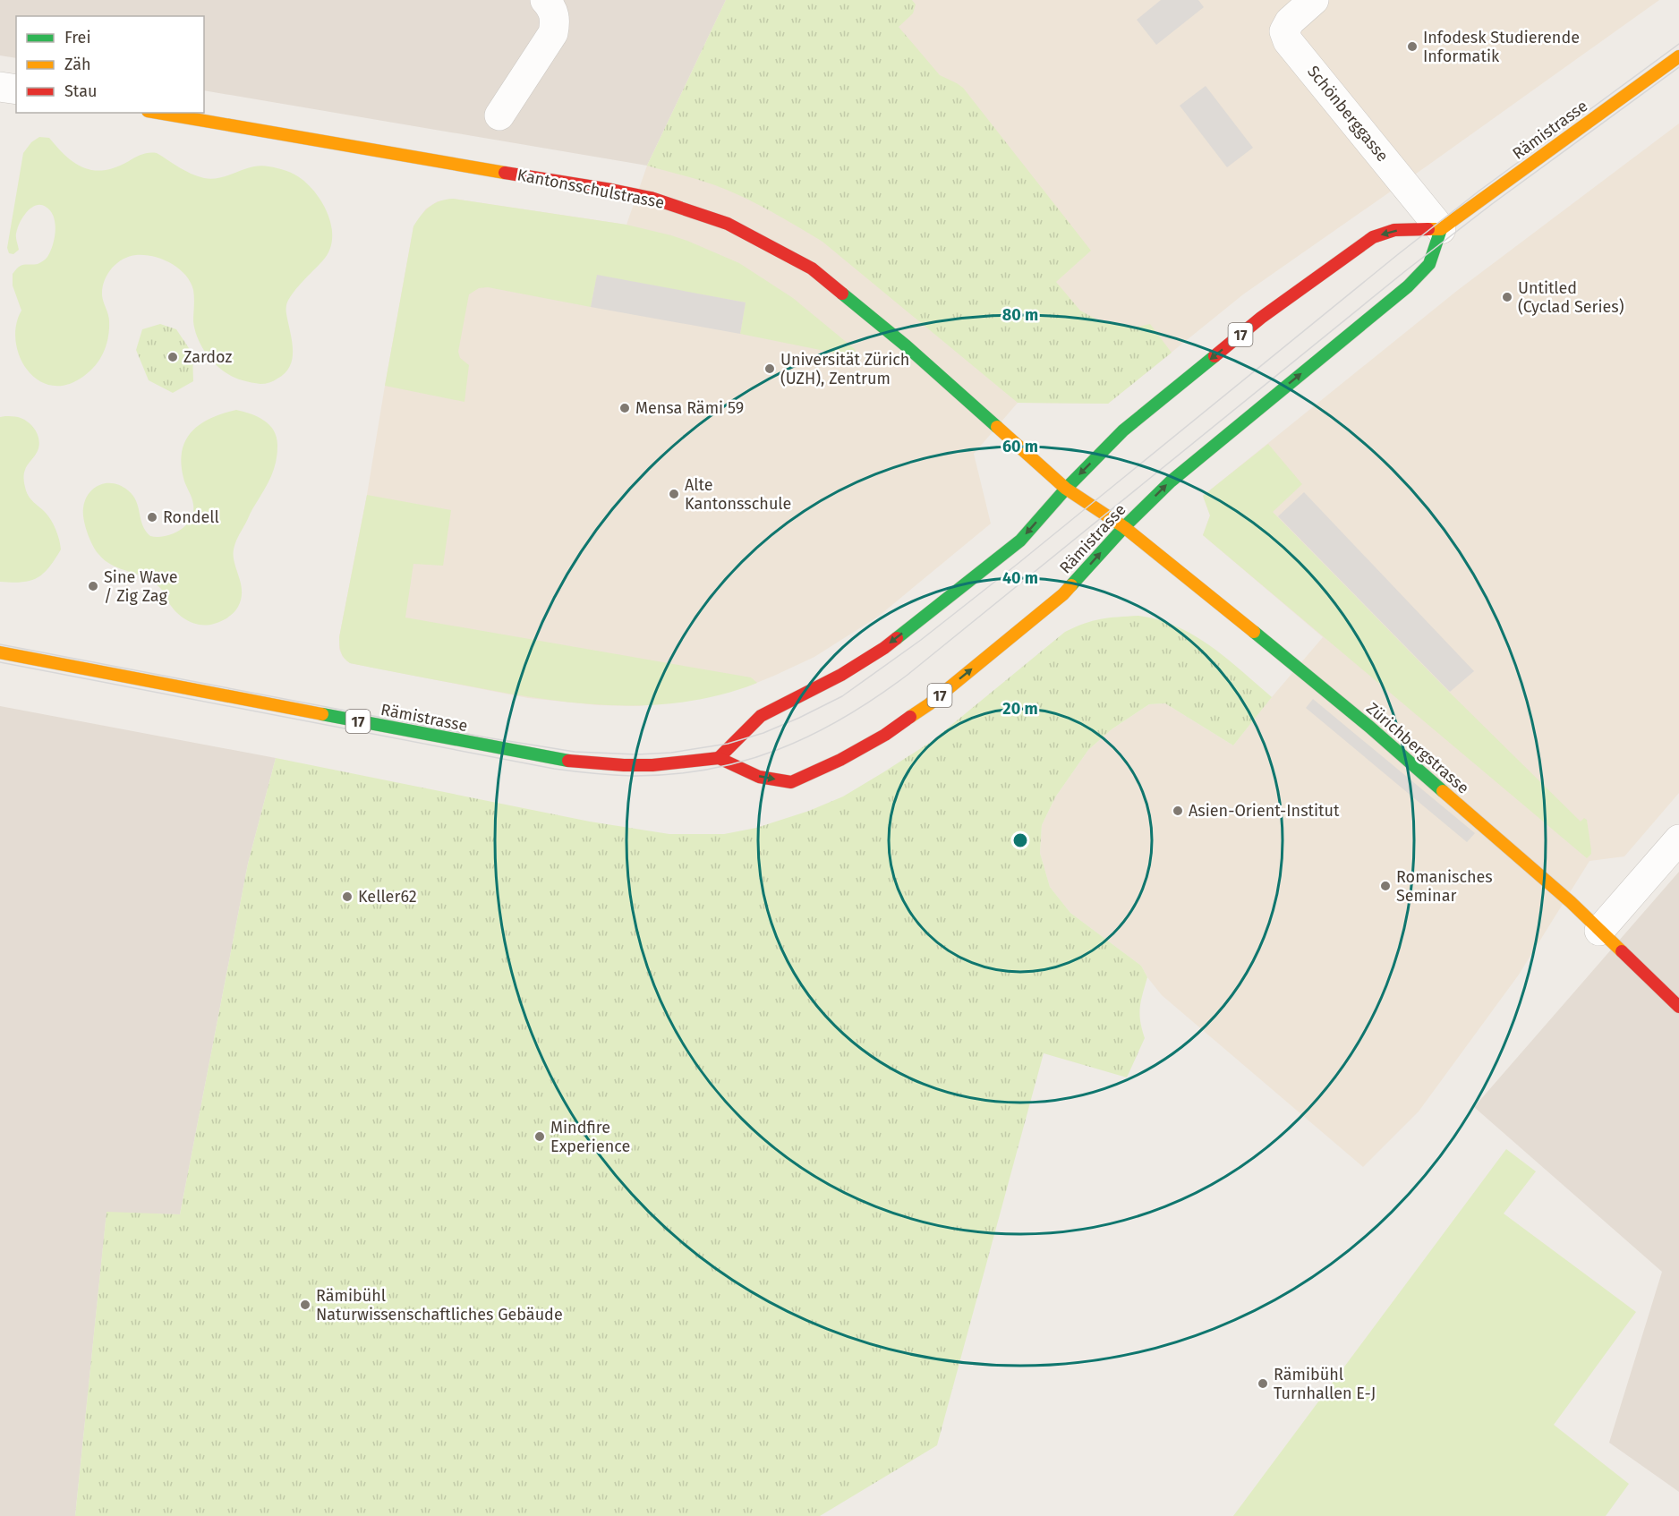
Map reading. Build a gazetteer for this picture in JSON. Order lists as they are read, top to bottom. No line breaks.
{"streets":{"main road":["Rämistrasse","Kantonsschulstrasse","17","Zürichbergstrasse"],"street":["Schönberggasse"]},"crossings":[["Schönberggasse","Rämistrasse"],["Schönberggasse","17"],["Rämistrasse","Kantonsschulstrasse"],["Rämistrasse","17"],["Rämistrasse","Zürichbergstrasse"],["Kantonsschulstrasse","17"],["Kantonsschulstrasse","Zürichbergstrasse"]],"places":["Infodesk Studierende Informatik","Untitled (Cyclad Series)","Zardoz","Universität Zürich (UZH), Zentrum","Mensa Rämi 59","Alte Kantonsschule","Rondell","Sine Wave / Zig Zag","Asien-Orient-Institut","Romanisches Seminar","Keller62","Mindfire Experience","Rämibühl Naturwissenschaftliches Gebäude","Rämibühl Turnhallen E-J"],"legend":["Frei","Zäh","Stau"],"rings":["80 m","60 m","40 m","20 m"]}
